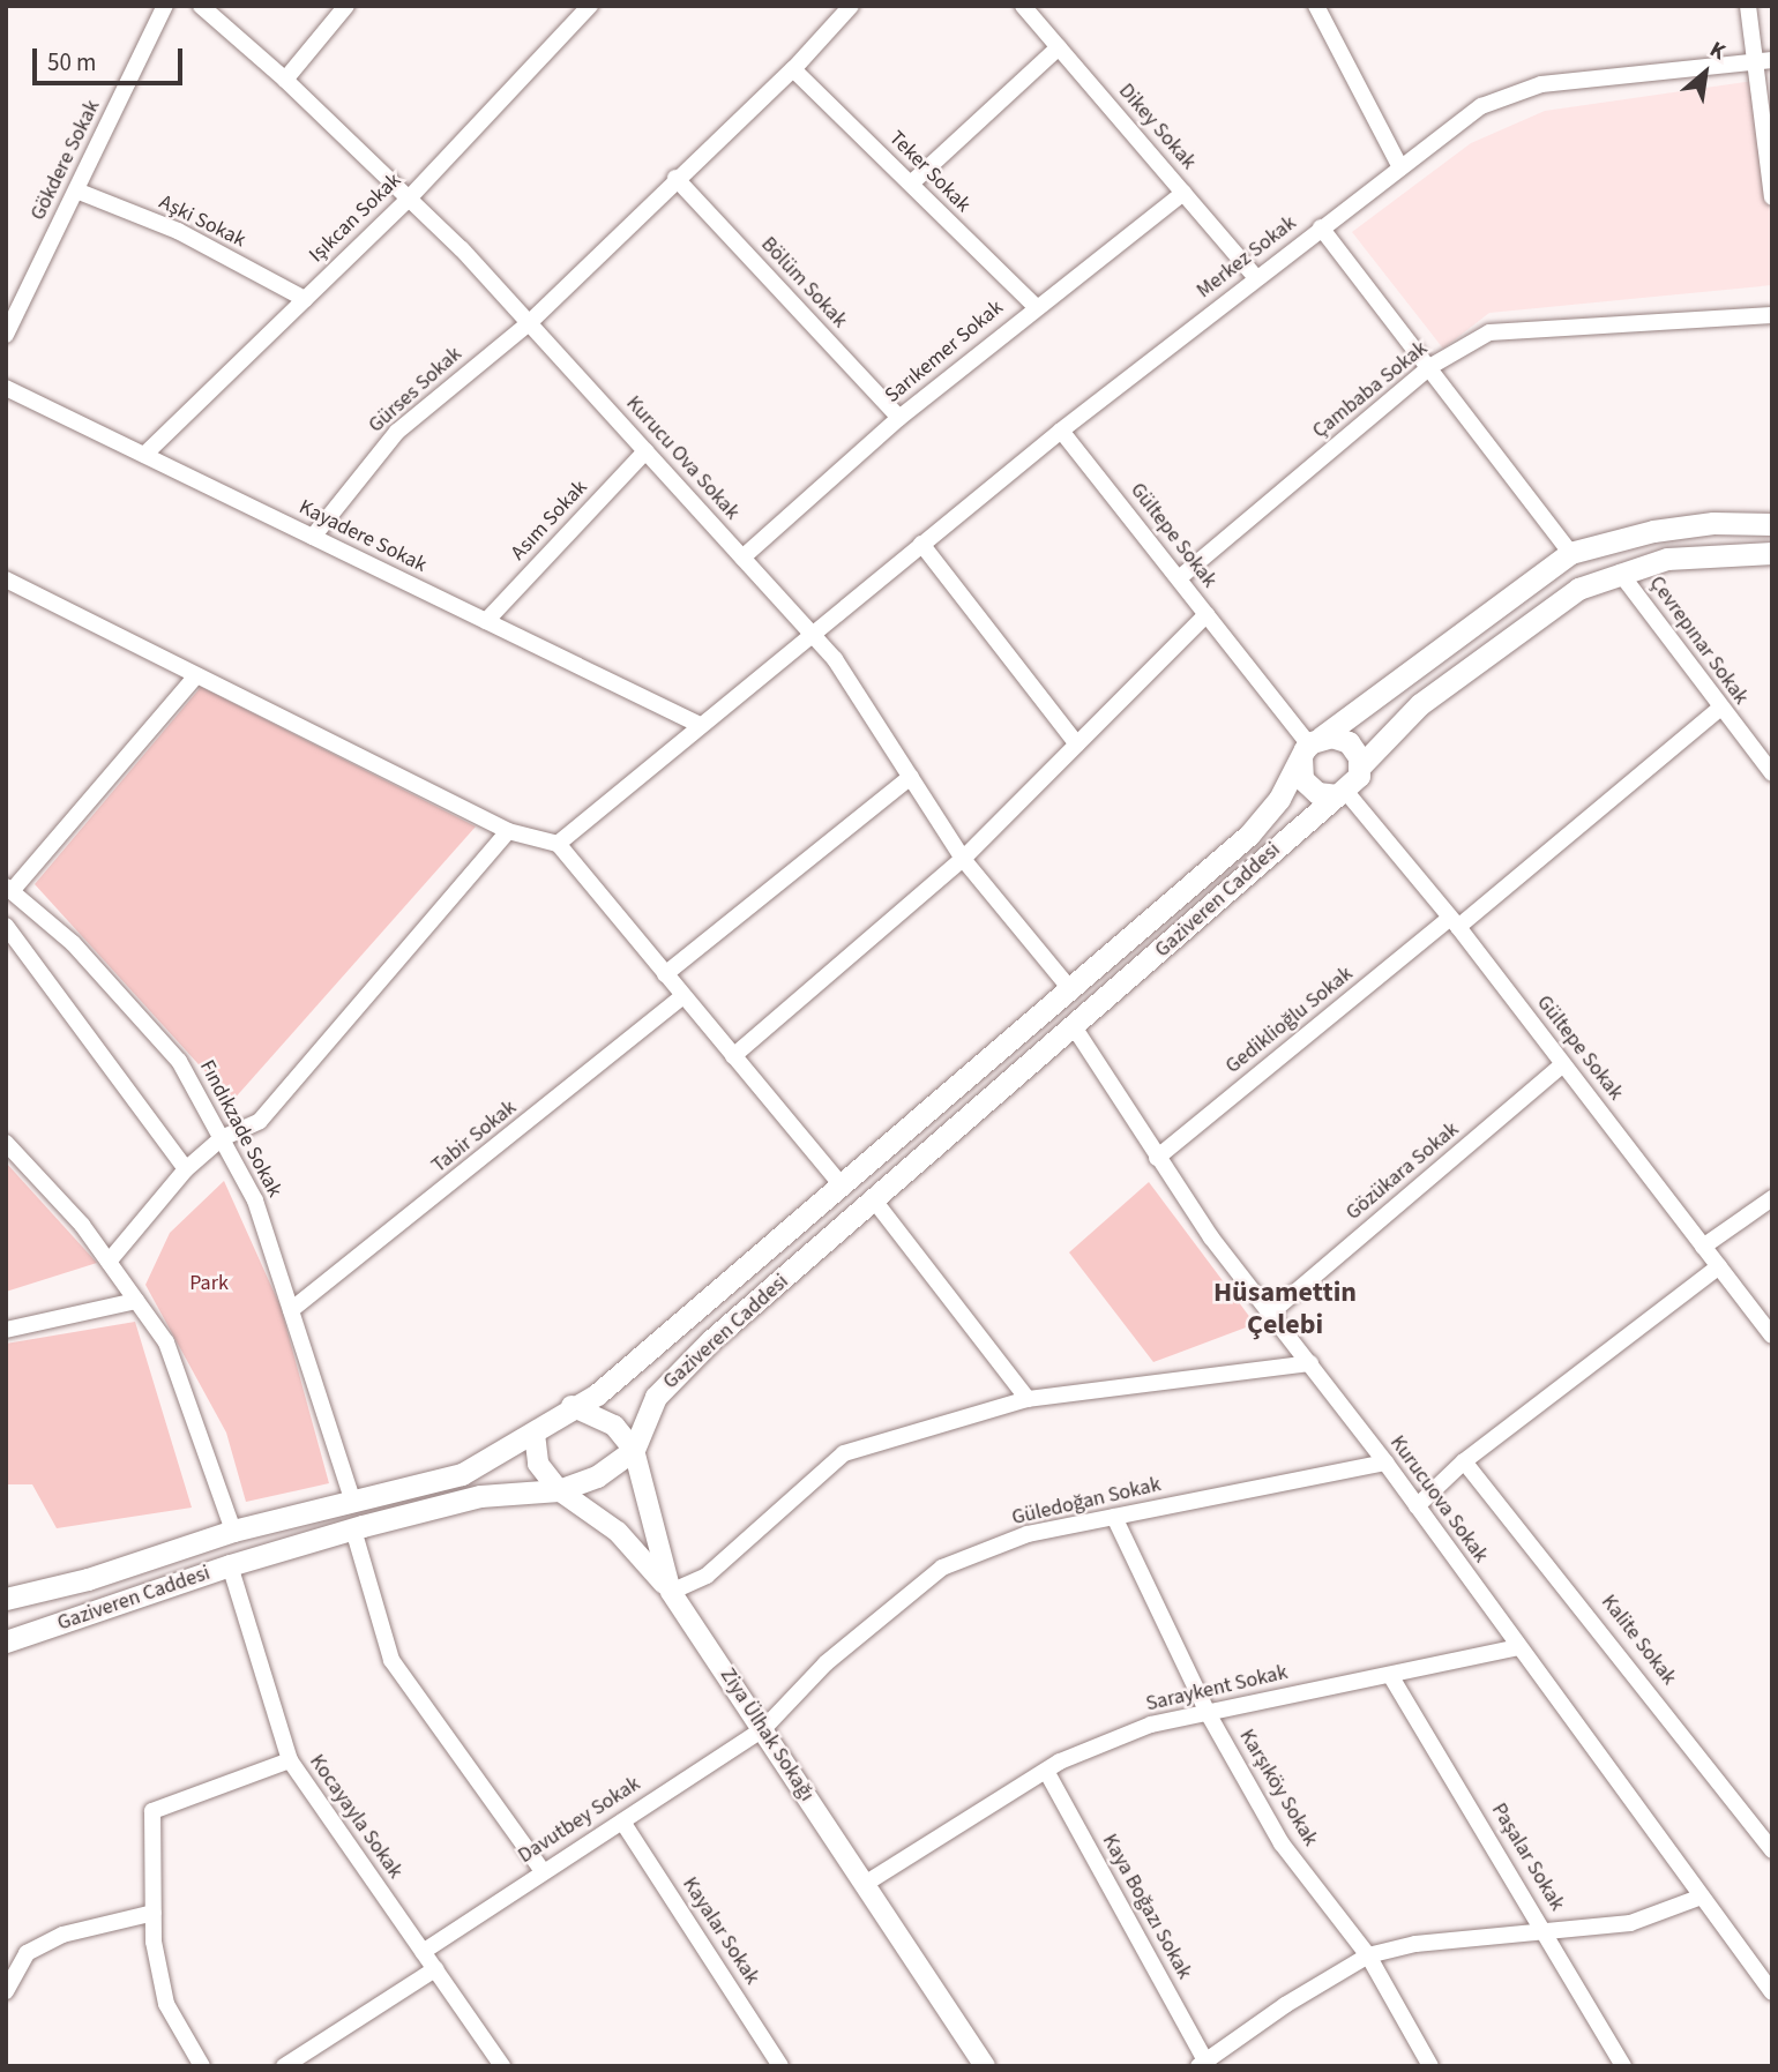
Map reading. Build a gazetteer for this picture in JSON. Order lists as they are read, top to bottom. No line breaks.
{"streets":{"main road":["Gaziveren Caddesi"],"street":["Dikey Sokak","Gökdere Sokak","Teker Sokak","Işıkcan Sokak","Aşki Sokak","Merkez Sokak","Bölüm Sokak","Sarıkemer Sokak","Gürses Sokak","Çambaba Sokak","Kurucu Ova Sokak","Asım Sokak","Gültepe Sokak","Kayadere Sokak","Çevrepınar Sokak","Gediklioğlu Sokak","Fındıkzade Sokak","Tabir Sokak","Gözükara Sokak","Kurucuova Sokak","Güledoğan Sokak","Kalite Sokak","Saraykent Sokak","Ziya Ülhak Sokağı","Karşıköy Sokak","Kocayayla Sokak","Davutbey Sokak","Paşalar Sokak","Kaya Boğazı Sokak","Kayalar Sokak"]},"crossings":[["Dikey Sokak","Merkez Sokak"],["Dikey Sokak","Sarıkemer Sokak"],["Gökdere Sokak","Aşki Sokak"],["Teker Sokak","Sarıkemer Sokak"],["Teker Sokak","Gürses Sokak"],["Işıkcan Sokak","Aşki Sokak"],["Işıkcan Sokak","Kurucu Ova Sokak"],["Işıkcan Sokak","Kayadere Sokak"],["Merkez Sokak","Kurucu Ova Sokak"],["Merkez Sokak","Gültepe Sokak"],["Merkez Sokak","Kayadere Sokak"],["Bölüm Sokak","Sarıkemer Sokak"],["Bölüm Sokak","Gürses Sokak"],["Sarıkemer Sokak","Kurucu Ova Sokak"],["Gürses Sokak","Kurucu Ova Sokak"],["Gürses Sokak","Kayadere Sokak"],["Çambaba Sokak","Gültepe Sokak"],["Kurucu Ova Sokak","Asım Sokak"],["Kurucu Ova Sokak","Gaziveren Caddesi"],["Asım Sokak","Kayadere Sokak"],["Gültepe Sokak","Gaziveren Caddesi"],["Gültepe Sokak","Gediklioğlu Sokak"],["Gültepe Sokak","Gözükara Sokak"],["Çevrepınar Sokak","Gediklioğlu Sokak"],["Gaziveren Caddesi","Fındıkzade Sokak"],["Gaziveren Caddesi","Kurucuova Sokak"],["Gaziveren Caddesi","Ziya Ülhak Sokağı"],["Gaziveren Caddesi","Kocayayla Sokak"],["Gediklioğlu Sokak","Kurucuova Sokak"],["Fındıkzade Sokak","Tabir Sokak"],["Gözükara Sokak","Kurucuova Sokak"],["Kurucuova Sokak","Güledoğan Sokak"],["Kurucuova Sokak","Saraykent Sokak"],["Güledoğan Sokak","Ziya Ülhak Sokağı"],["Güledoğan Sokak","Karşıköy Sokak"],["Güledoğan Sokak","Davutbey Sokak"],["Saraykent Sokak","Ziya Ülhak Sokağı"],["Saraykent Sokak","Karşıköy Sokak"],["Saraykent Sokak","Paşalar Sokak"],["Saraykent Sokak","Kaya Boğazı Sokak"],["Ziya Ülhak Sokağı","Davutbey Sokak"],["Kocayayla Sokak","Davutbey Sokak"],["Davutbey Sokak","Kayalar Sokak"]],"districts":["Hüsamettin Çelebi"],"parks":["Park"],"scale_bar":"50 m","north":"top right"}
